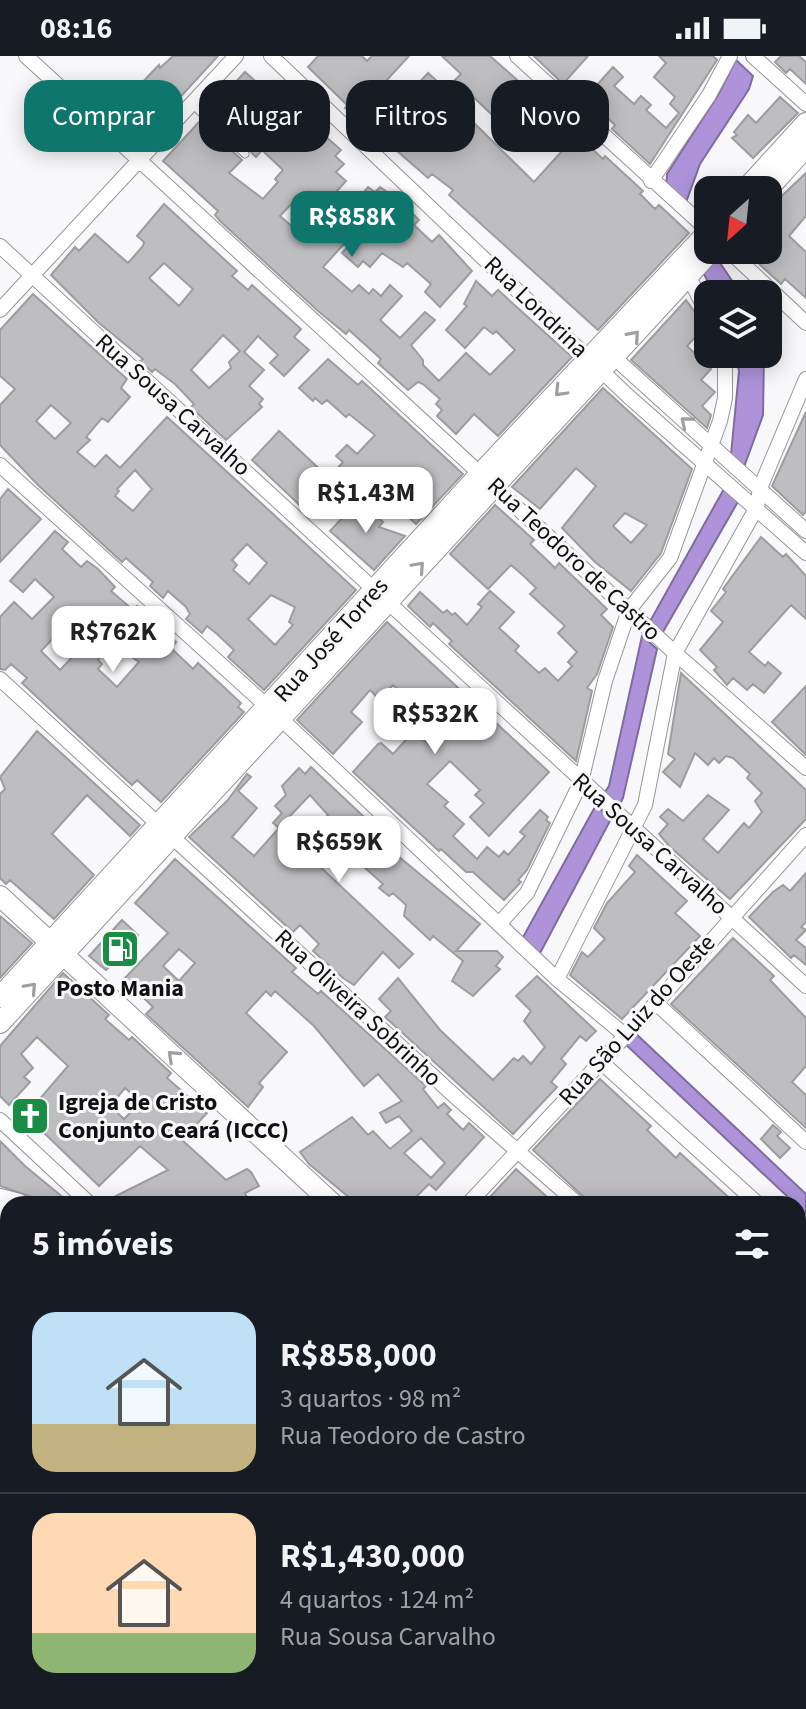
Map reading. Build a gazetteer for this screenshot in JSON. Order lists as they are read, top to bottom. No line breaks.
{"streets":{"street":["Rua Londrina","Rua Sousa Carvalho","Rua Teodoro de Castro","Rua José Torres","Rua Oliveira Sobrinho","Rua São Luiz do Oeste"]},"crossings":[["Rua Londrina","Rua José Torres"],["Rua Sousa Carvalho","Rua José Torres"],["Rua Sousa Carvalho","Rua São Luiz do Oeste"],["Rua Teodoro de Castro","Rua José Torres"],["Rua José Torres","Rua Oliveira Sobrinho"],["Rua Oliveira Sobrinho","Rua São Luiz do Oeste"]],"places":{"fuel station":["Posto Mania"],"church":["Igreja de Cristo Conjunto Ceará (ICCC)"]},"north":"bottom left","page":{"status":"08:16","chip":["Comprar","Alugar","Filtros","Novo"],"price":["R$858K","R$1.43M","R$762K","R$532K","R$659K"],"heading":"5 imóveis","list":[{"name":"R$858,000","note":"3 quartos · 98 m² · Rua Teodoro de Castro"},{"name":"R$1,430,000","note":"4 quartos · 124 m² · Rua Sousa Carvalho"}]}}
